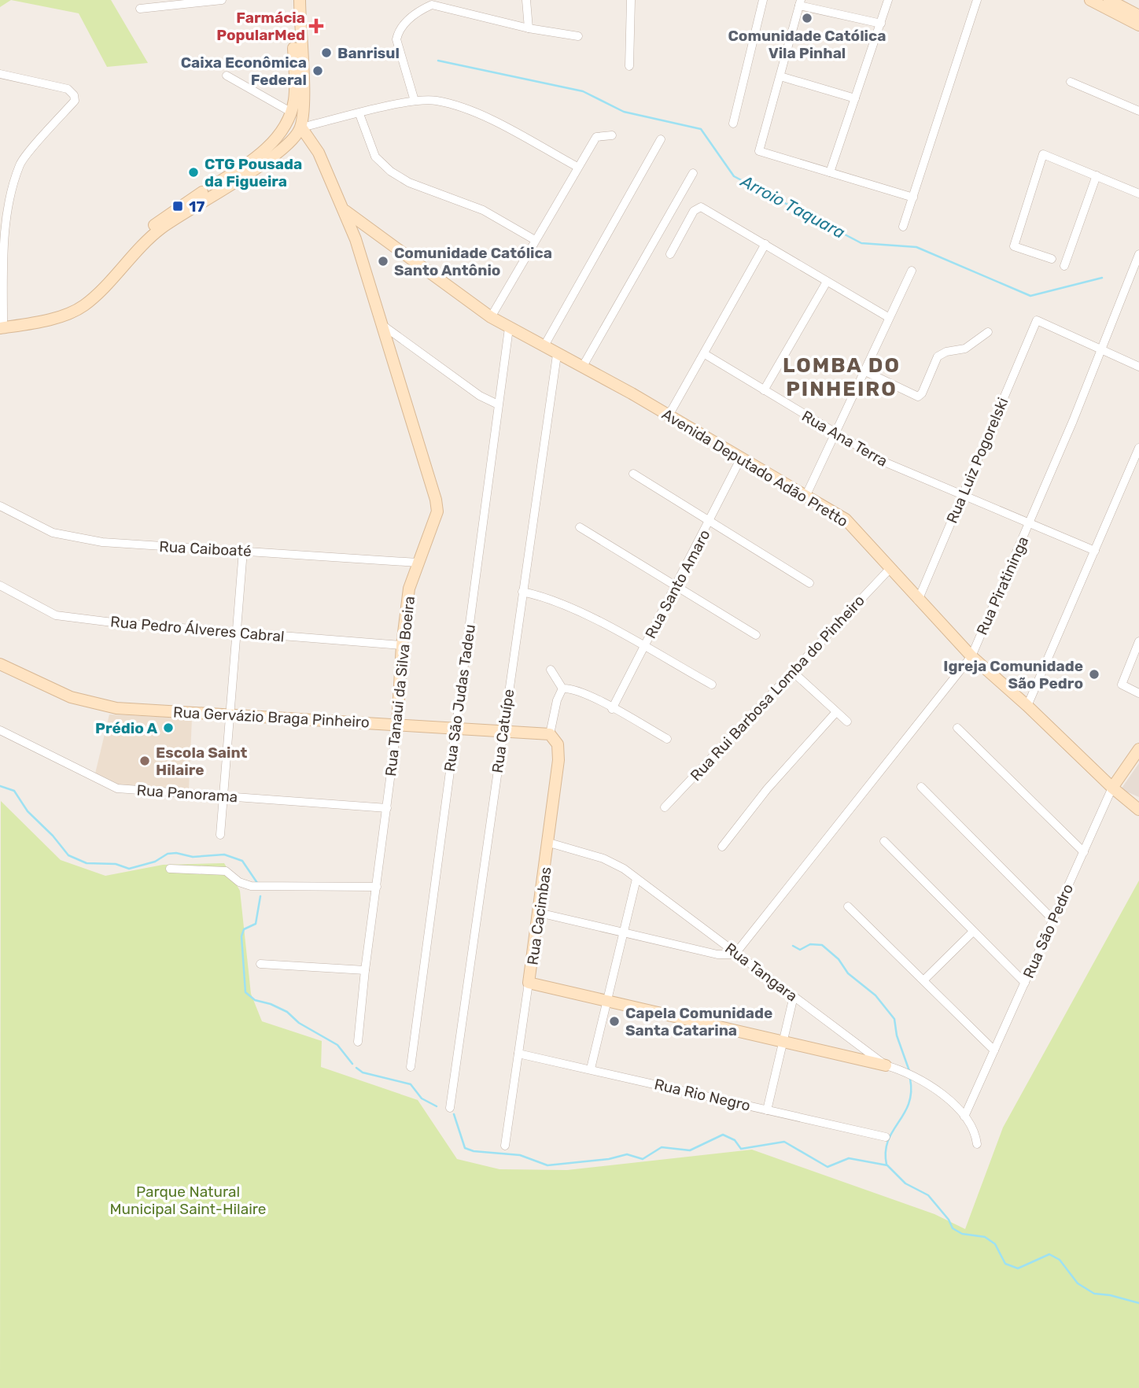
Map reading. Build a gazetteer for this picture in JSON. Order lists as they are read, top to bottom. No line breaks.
{"streets":{"street":["Rua Ana Terra","Rua Luiz Pogorelski","Avenida Deputado Adão Pretto","Rua Caiboaté","Rua Santo Amaro","Rua Piratininga","Rua Pedro Álveres Cabral","Rua Tanaui da Silva Boeira","Rua Rui Barbosa Lomba do Pinheiro","Rua São Judas Tadeu","Rua Gervázio Braga Pinheiro","Rua Catuípe","Rua Panorama","Rua Cacimbas","Rua São Pedro","Rua Tangara","Rua Rio Negro"]},"crossings":[["Rua Ana Terra","Rua Luiz Pogorelski"],["Rua Ana Terra","Rua Piratininga"],["Rua Luiz Pogorelski","Avenida Deputado Adão Pretto"],["Rua Luiz Pogorelski","Rua Piratininga"],["Avenida Deputado Adão Pretto","Rua Santo Amaro"],["Avenida Deputado Adão Pretto","Rua Piratininga"],["Avenida Deputado Adão Pretto","Rua Tanaui da Silva Boeira"],["Avenida Deputado Adão Pretto","Rua Rui Barbosa Lomba do Pinheiro"],["Avenida Deputado Adão Pretto","Rua São Judas Tadeu"],["Avenida Deputado Adão Pretto","Rua Catuípe"],["Avenida Deputado Adão Pretto","Rua São Pedro"],["Rua Caiboaté","Rua Tanaui da Silva Boeira"],["Rua Piratininga","Rua Tangara"],["Rua Pedro Álveres Cabral","Rua Tanaui da Silva Boeira"],["Rua Tanaui da Silva Boeira","Rua Gervázio Braga Pinheiro"],["Rua Tanaui da Silva Boeira","Rua Panorama"],["Rua São Judas Tadeu","Rua Gervázio Braga Pinheiro"],["Rua Gervázio Braga Pinheiro","Rua Catuípe"],["Rua Gervázio Braga Pinheiro","Rua Cacimbas"],["Rua Cacimbas","Rua Tangara"],["Rua Cacimbas","Rua Rio Negro"],["Rua São Pedro","Rua Tangara"]],"districts":["LOMBA DO PINHEIRO"],"water":["Arroio Taquara"],"parks":["Parque Natural Municipal Saint-Hilaire"],"places":{"other":["Comunidade Católica Vila Pinhal","Banrisul","Caixa Econômica Federal","CTG Pousada da Figueira","Comunidade Católica Santo Antônio","Igreja Comunidade São Pedro","Prédio A","Escola Saint Hilaire","Capela Comunidade Santa Catarina"],"health":["Farmácia PopularMed"],"transit":["17"]}}
